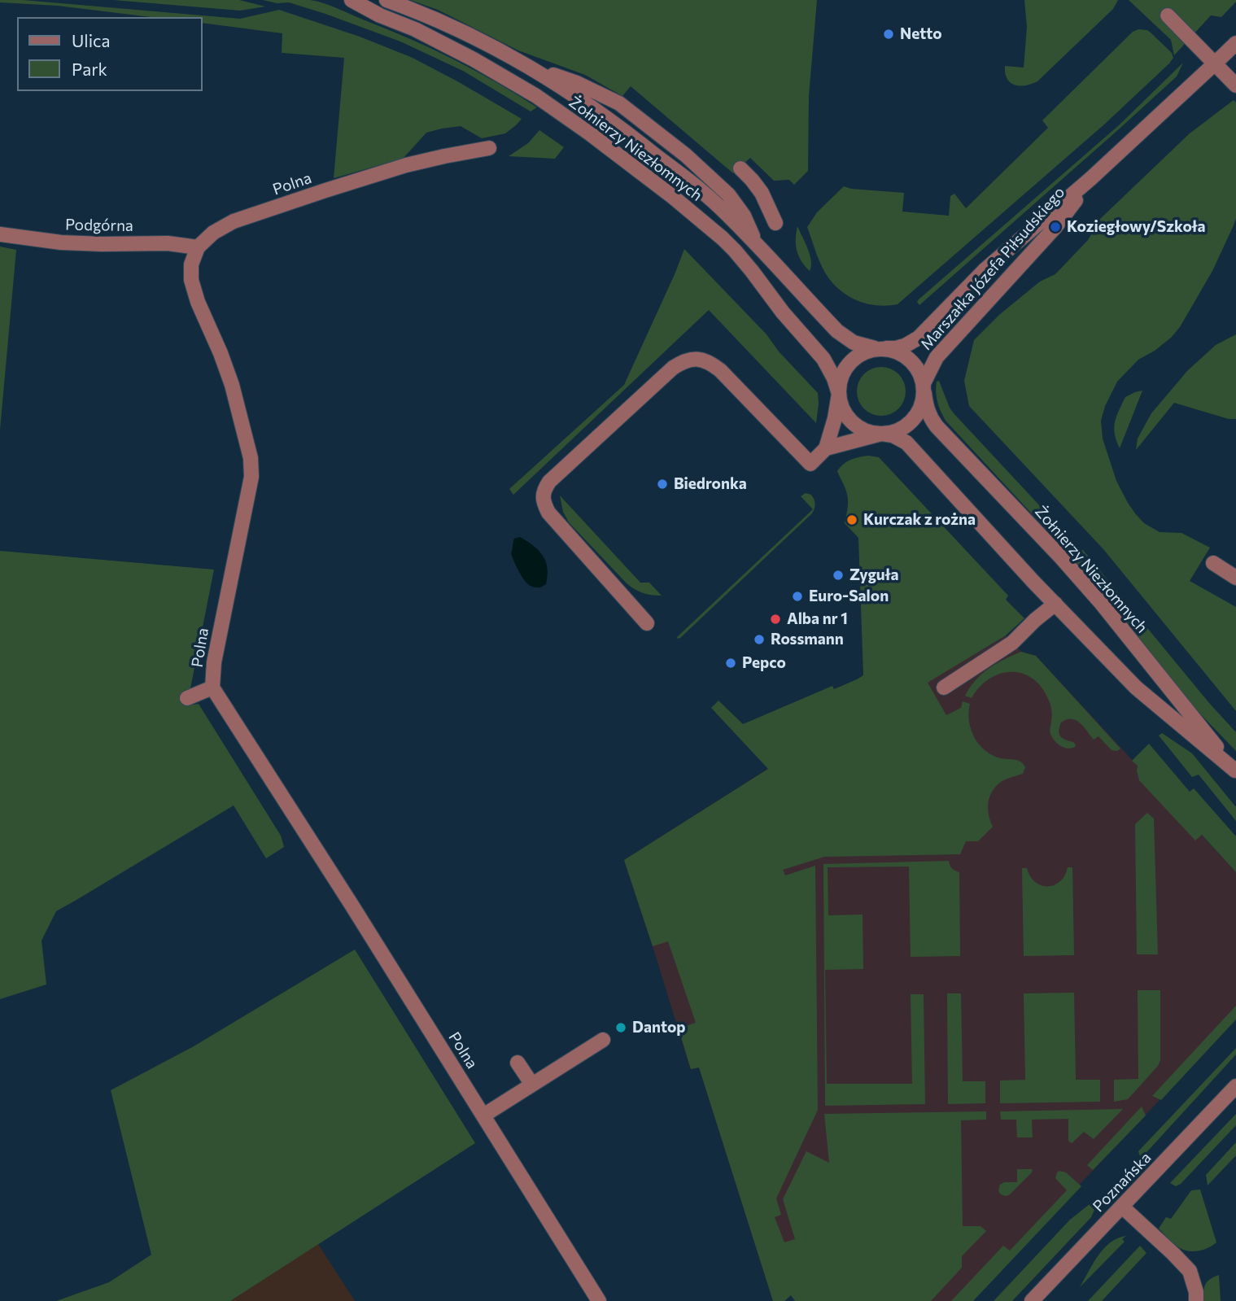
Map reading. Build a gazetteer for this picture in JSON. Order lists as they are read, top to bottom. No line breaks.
{"streets":{"street":["Żołnierzy Niezłomnych","Polna","Podgórna","Marszałka Józefa Piłsudskiego","Poznańska"]},"crossings":[["Żołnierzy Niezłomnych","Marszałka Józefa Piłsudskiego"],["Polna","Podgórna"]],"places":["Netto","Koziegłowy/Szkoła","Biedronka","Kurczak z rożna","Zyguła","Euro-Salon","Alba nr 1","Rossmann","Pepco","Dantop"],"legend":["Ulica","Park"]}
